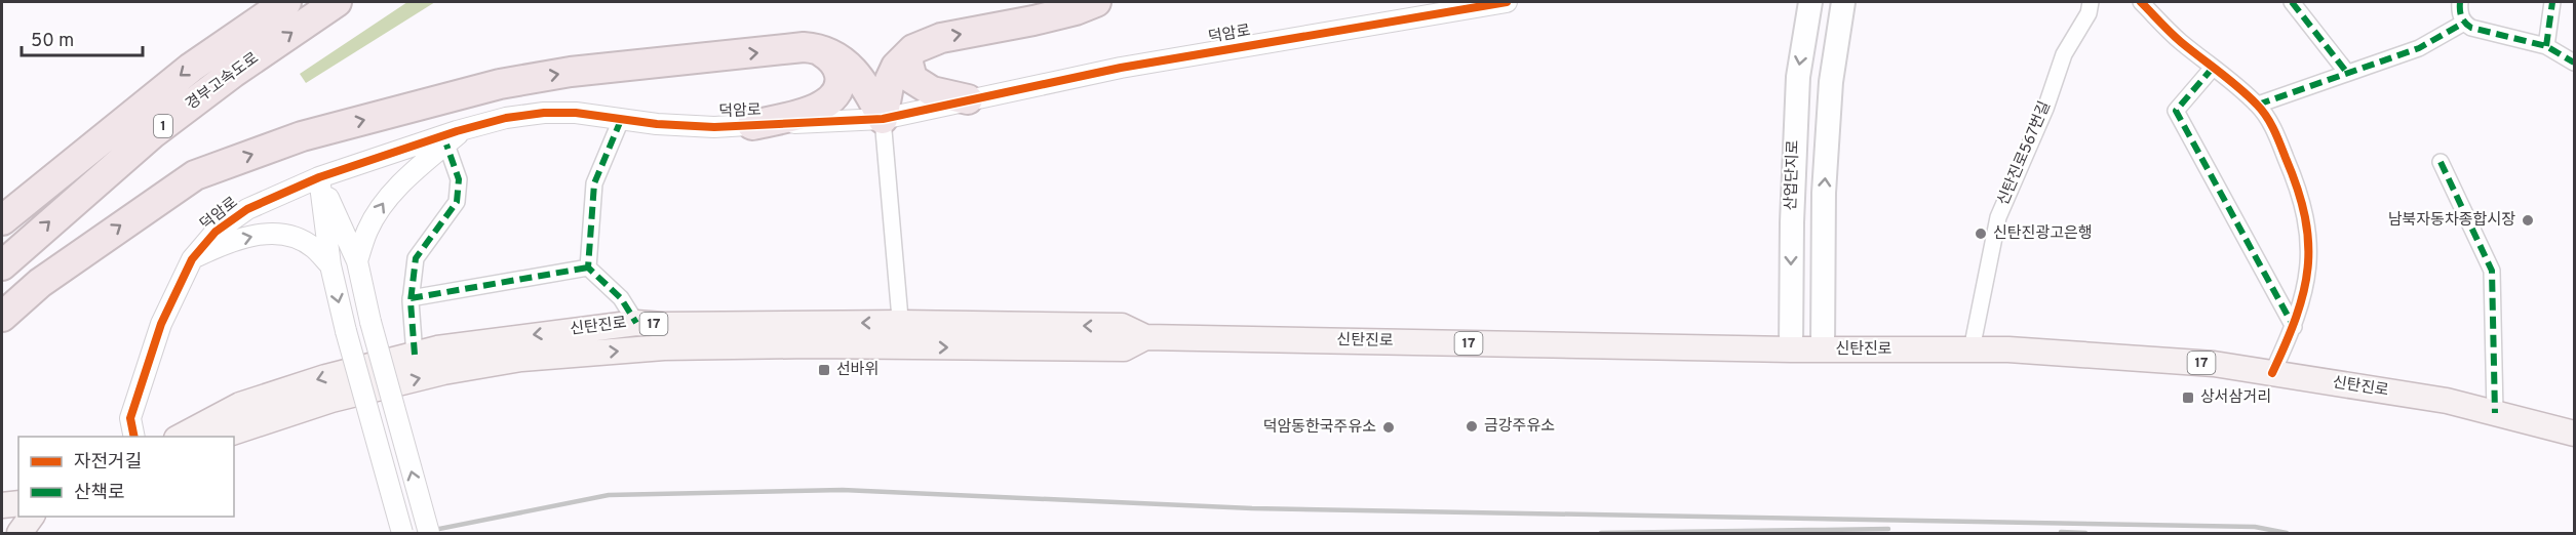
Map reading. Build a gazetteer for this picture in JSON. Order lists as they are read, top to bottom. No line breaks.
{"streets":{"highway":["경부고속도로","1"],"main road":["산업단지로","17","신탄진로"],"street":["덕암로","신탄진로567번길"]},"crossings":[["신탄진로567번길","신탄진로"],["산업단지로","신탄진로"]],"places":{"other":["남북자동차종합시장","신탄진광고은행","금강주유소","덕암동한국주유소"],"transit":["선바위","상서삼거리"]},"legend":["자전거길","산책로"],"scale_bar":"50 m"}
